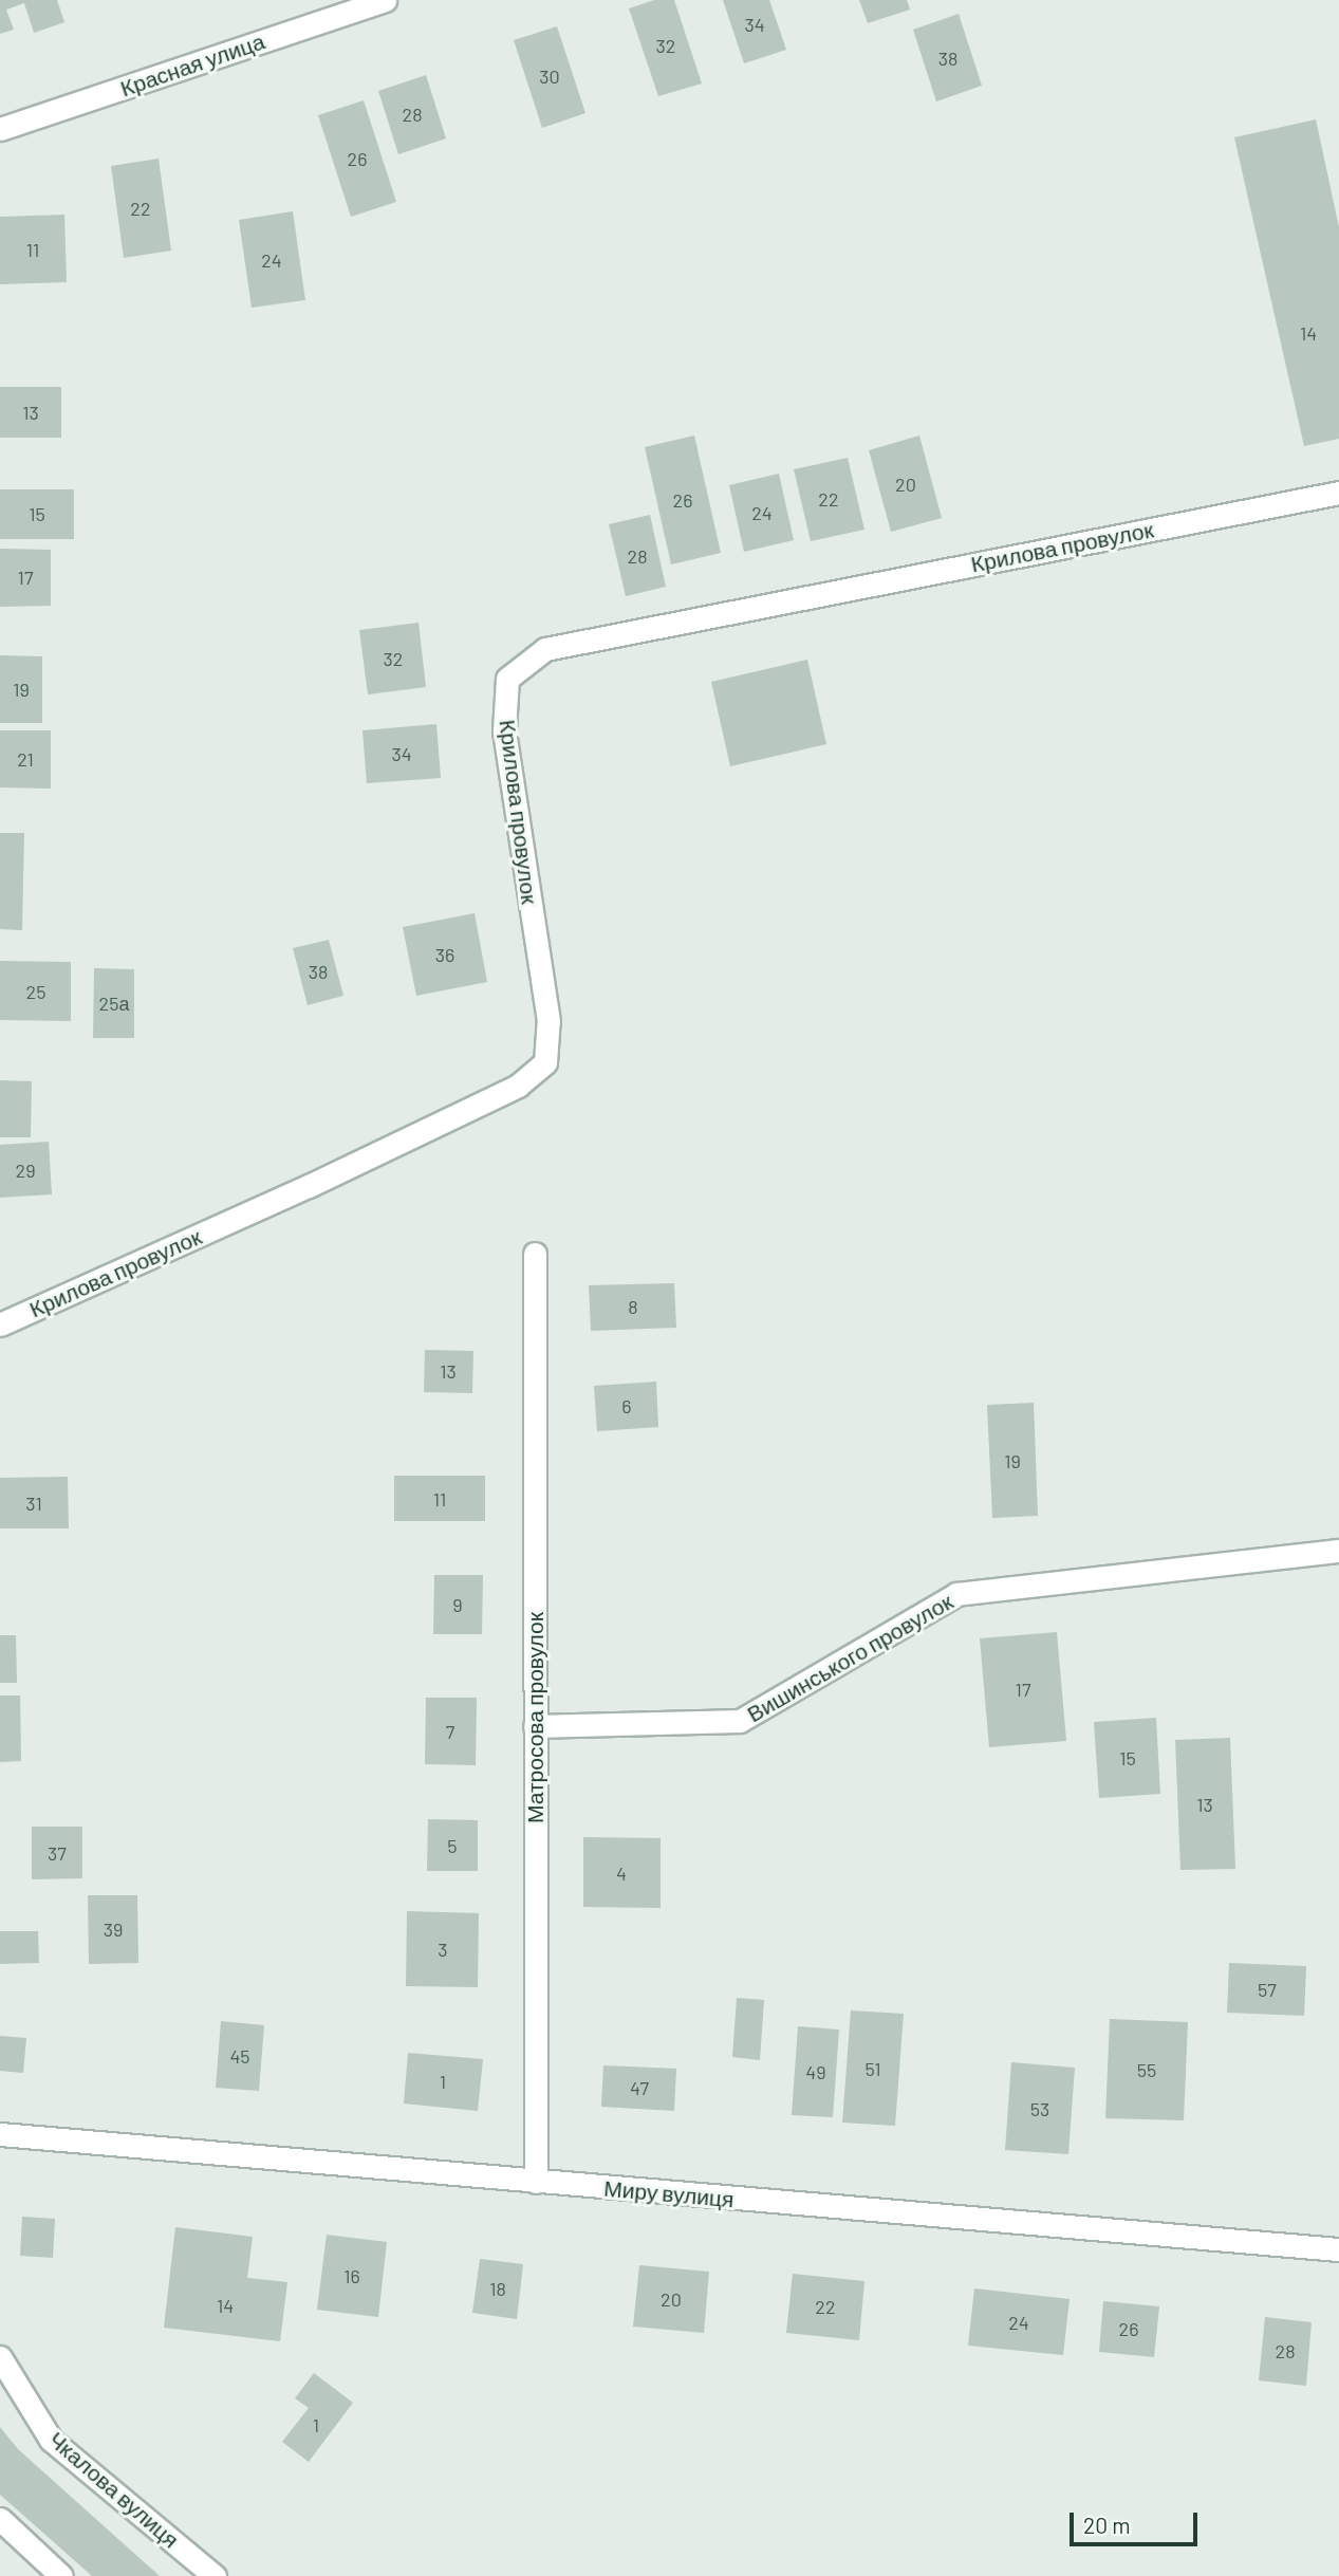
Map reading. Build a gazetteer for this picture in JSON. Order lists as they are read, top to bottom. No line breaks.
{"streets":{"street":["Красная улица","Крилова провулок","Вишинського провулок","Матросова провулок","Миру вулиця","Чкалова вулиця"]},"crossings":[["Вишинського провулок","Матросова провулок"],["Матросова провулок","Миру вулиця"]],"house_numbers":["34","32","38","30","28","26","22","11","24","14","13","20","22","26","24","15","28","17","32","19","34","21","36","38","25","25а","29","8","13","6","19","11","31","9","17","7","15","13","5","37","4","39","3","57","45","51","55","49","1","47","53","16","18","20","14","22","24","26","28","1"],"scale_bar":"20 m"}
